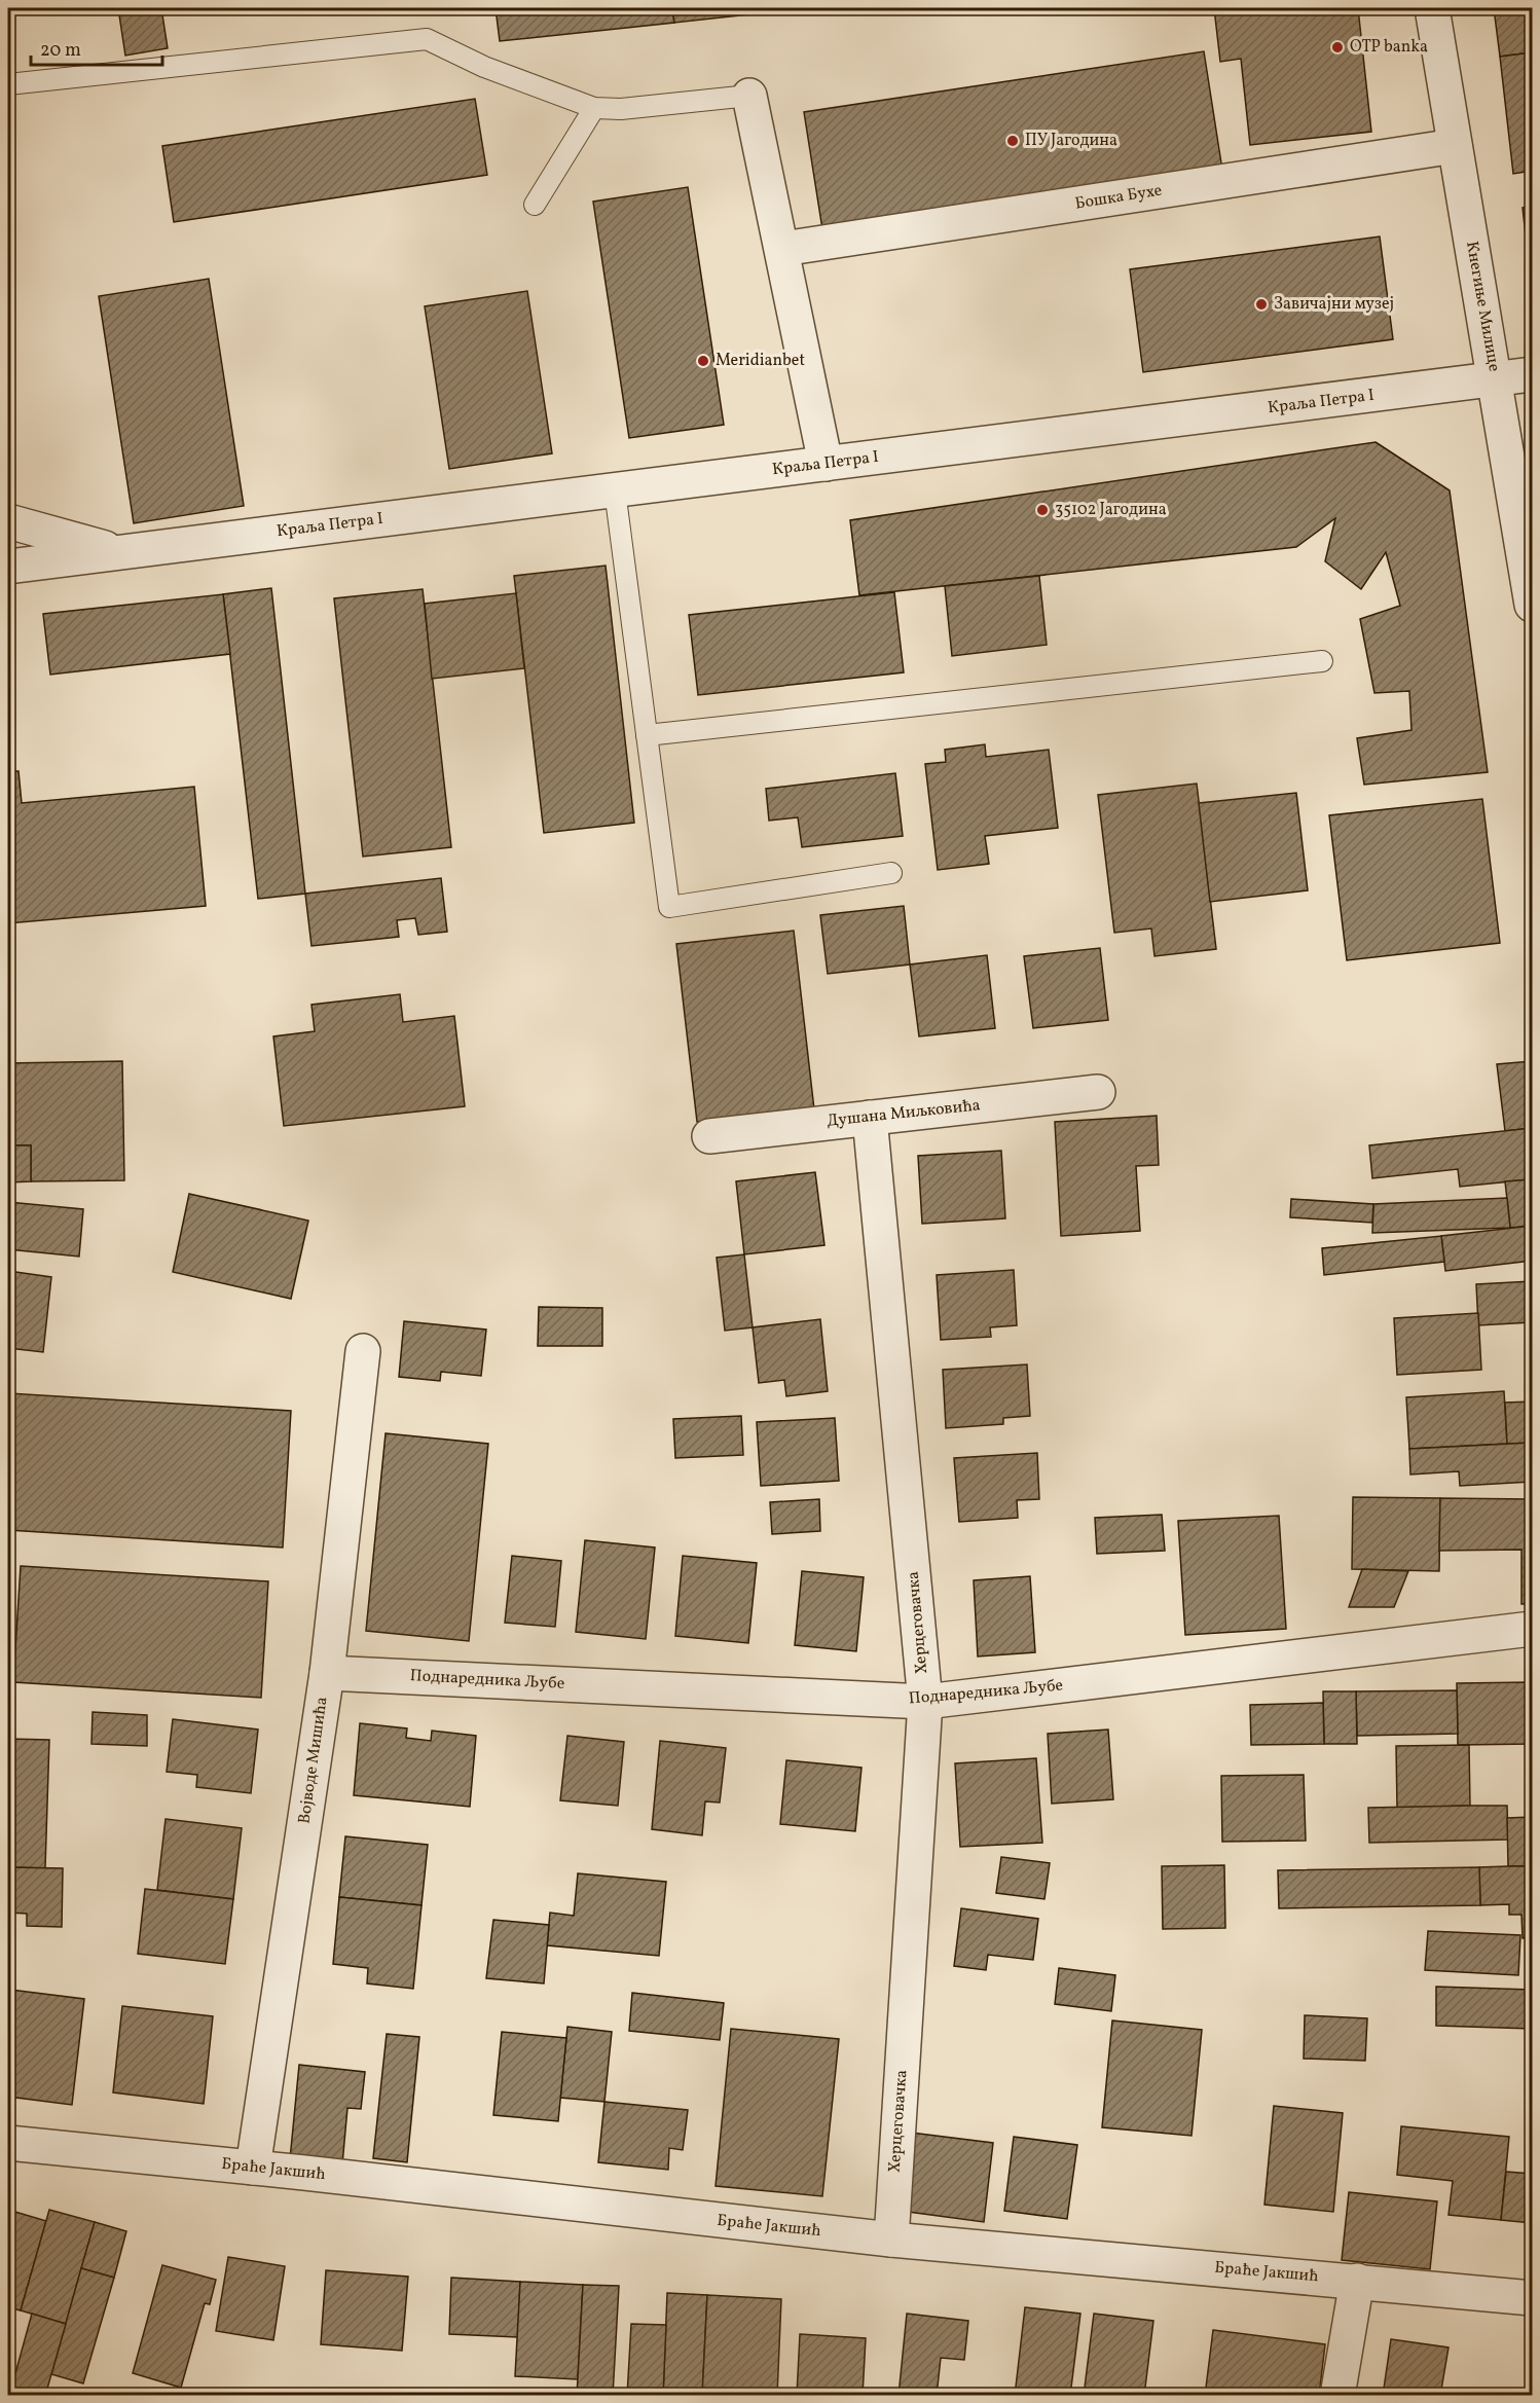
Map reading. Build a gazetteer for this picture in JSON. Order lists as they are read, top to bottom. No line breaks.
{"streets":{"street":["Бошка Бухе","Кнегиње Милице","Краља Петра I","Душана Миљковића","Херцеговачка","Поднаредника Љубе","Војводе Мишића","Браће Јакшић"]},"crossings":[["Бошка Бухе","Кнегиње Милице"],["Кнегиње Милице","Краља Петра I"],["Душана Миљковића","Херцеговачка"],["Херцеговачка","Поднаредника Љубе"],["Херцеговачка","Браће Јакшић"],["Поднаредника Љубе","Војводе Мишића"],["Војводе Мишића","Браће Јакшић"]],"places":["OTP banka","ПУ Јагодина","Завичајни музеј","Meridianbet","35102 Јагодина"],"scale_bar":"20 m"}
